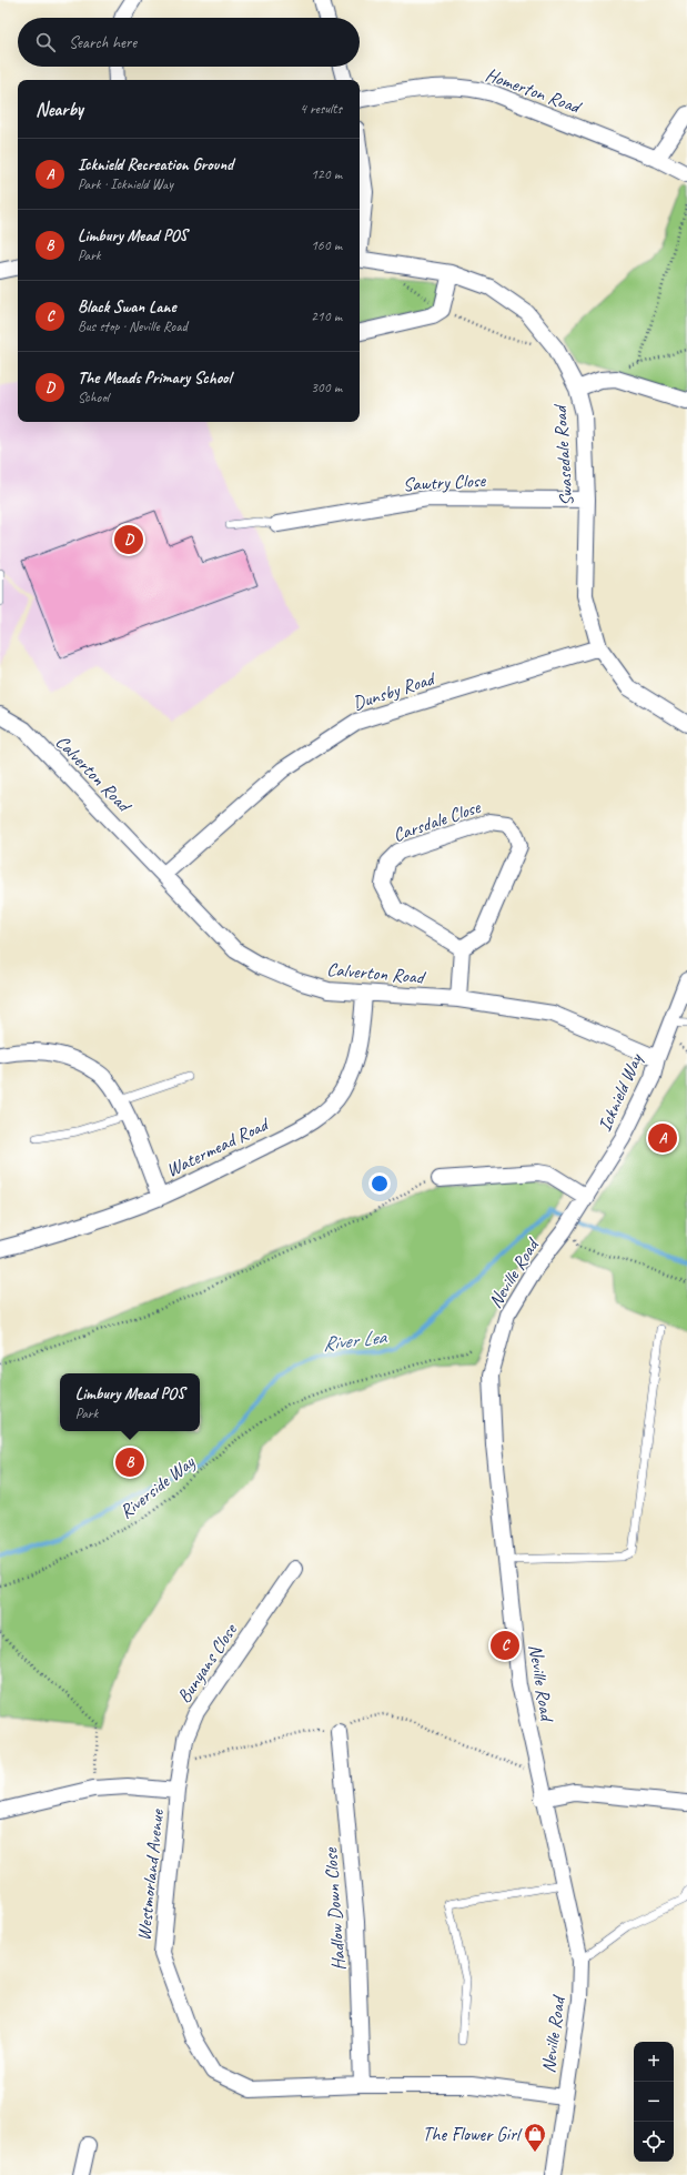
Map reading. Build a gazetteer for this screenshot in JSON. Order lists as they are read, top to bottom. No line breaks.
{"streets":{"street":["Homerton Road","Swasedale Road","Sawtry Close","Dunsby Road","Calverton Road","Carsdale Close","Icknield Way","Watermead Road","Neville Road","Bunyans Close","Westmorland Avenue","Hadlow Down Close"],"path":["Riverside Way"]},"crossings":[["Swasedale Road","Sawtry Close"],["Swasedale Road","Dunsby Road"],["Dunsby Road","Calverton Road"],["Calverton Road","Icknield Way"],["Calverton Road","Watermead Road"],["Icknield Way","Neville Road"],["Neville Road","Westmorland Avenue"],["Bunyans Close","Westmorland Avenue"],["Westmorland Avenue","Hadlow Down Close"]],"water":["River Lea"],"places":{"shop":["The Flower Girl"]},"page":{"search":"Search here","heading":["Nearby","4 results"],"list":[{"mark":"A","name":"Icknield Recreation Ground","note":"Park · Icknield Way","value":"120 m"},{"mark":"B","name":"Limbury Mead POS","note":"Park","value":"160 m"},{"mark":"C","name":"Black Swan Lane","note":"Bus stop · Neville Road","value":"210 m"},{"mark":"D","name":"The Meads Primary School","note":"School","value":"300 m"}],"pins":["D","A","B","C"],"popup":["Limbury Mead POS","Park"],"map_buttons":["+","−"]}}
